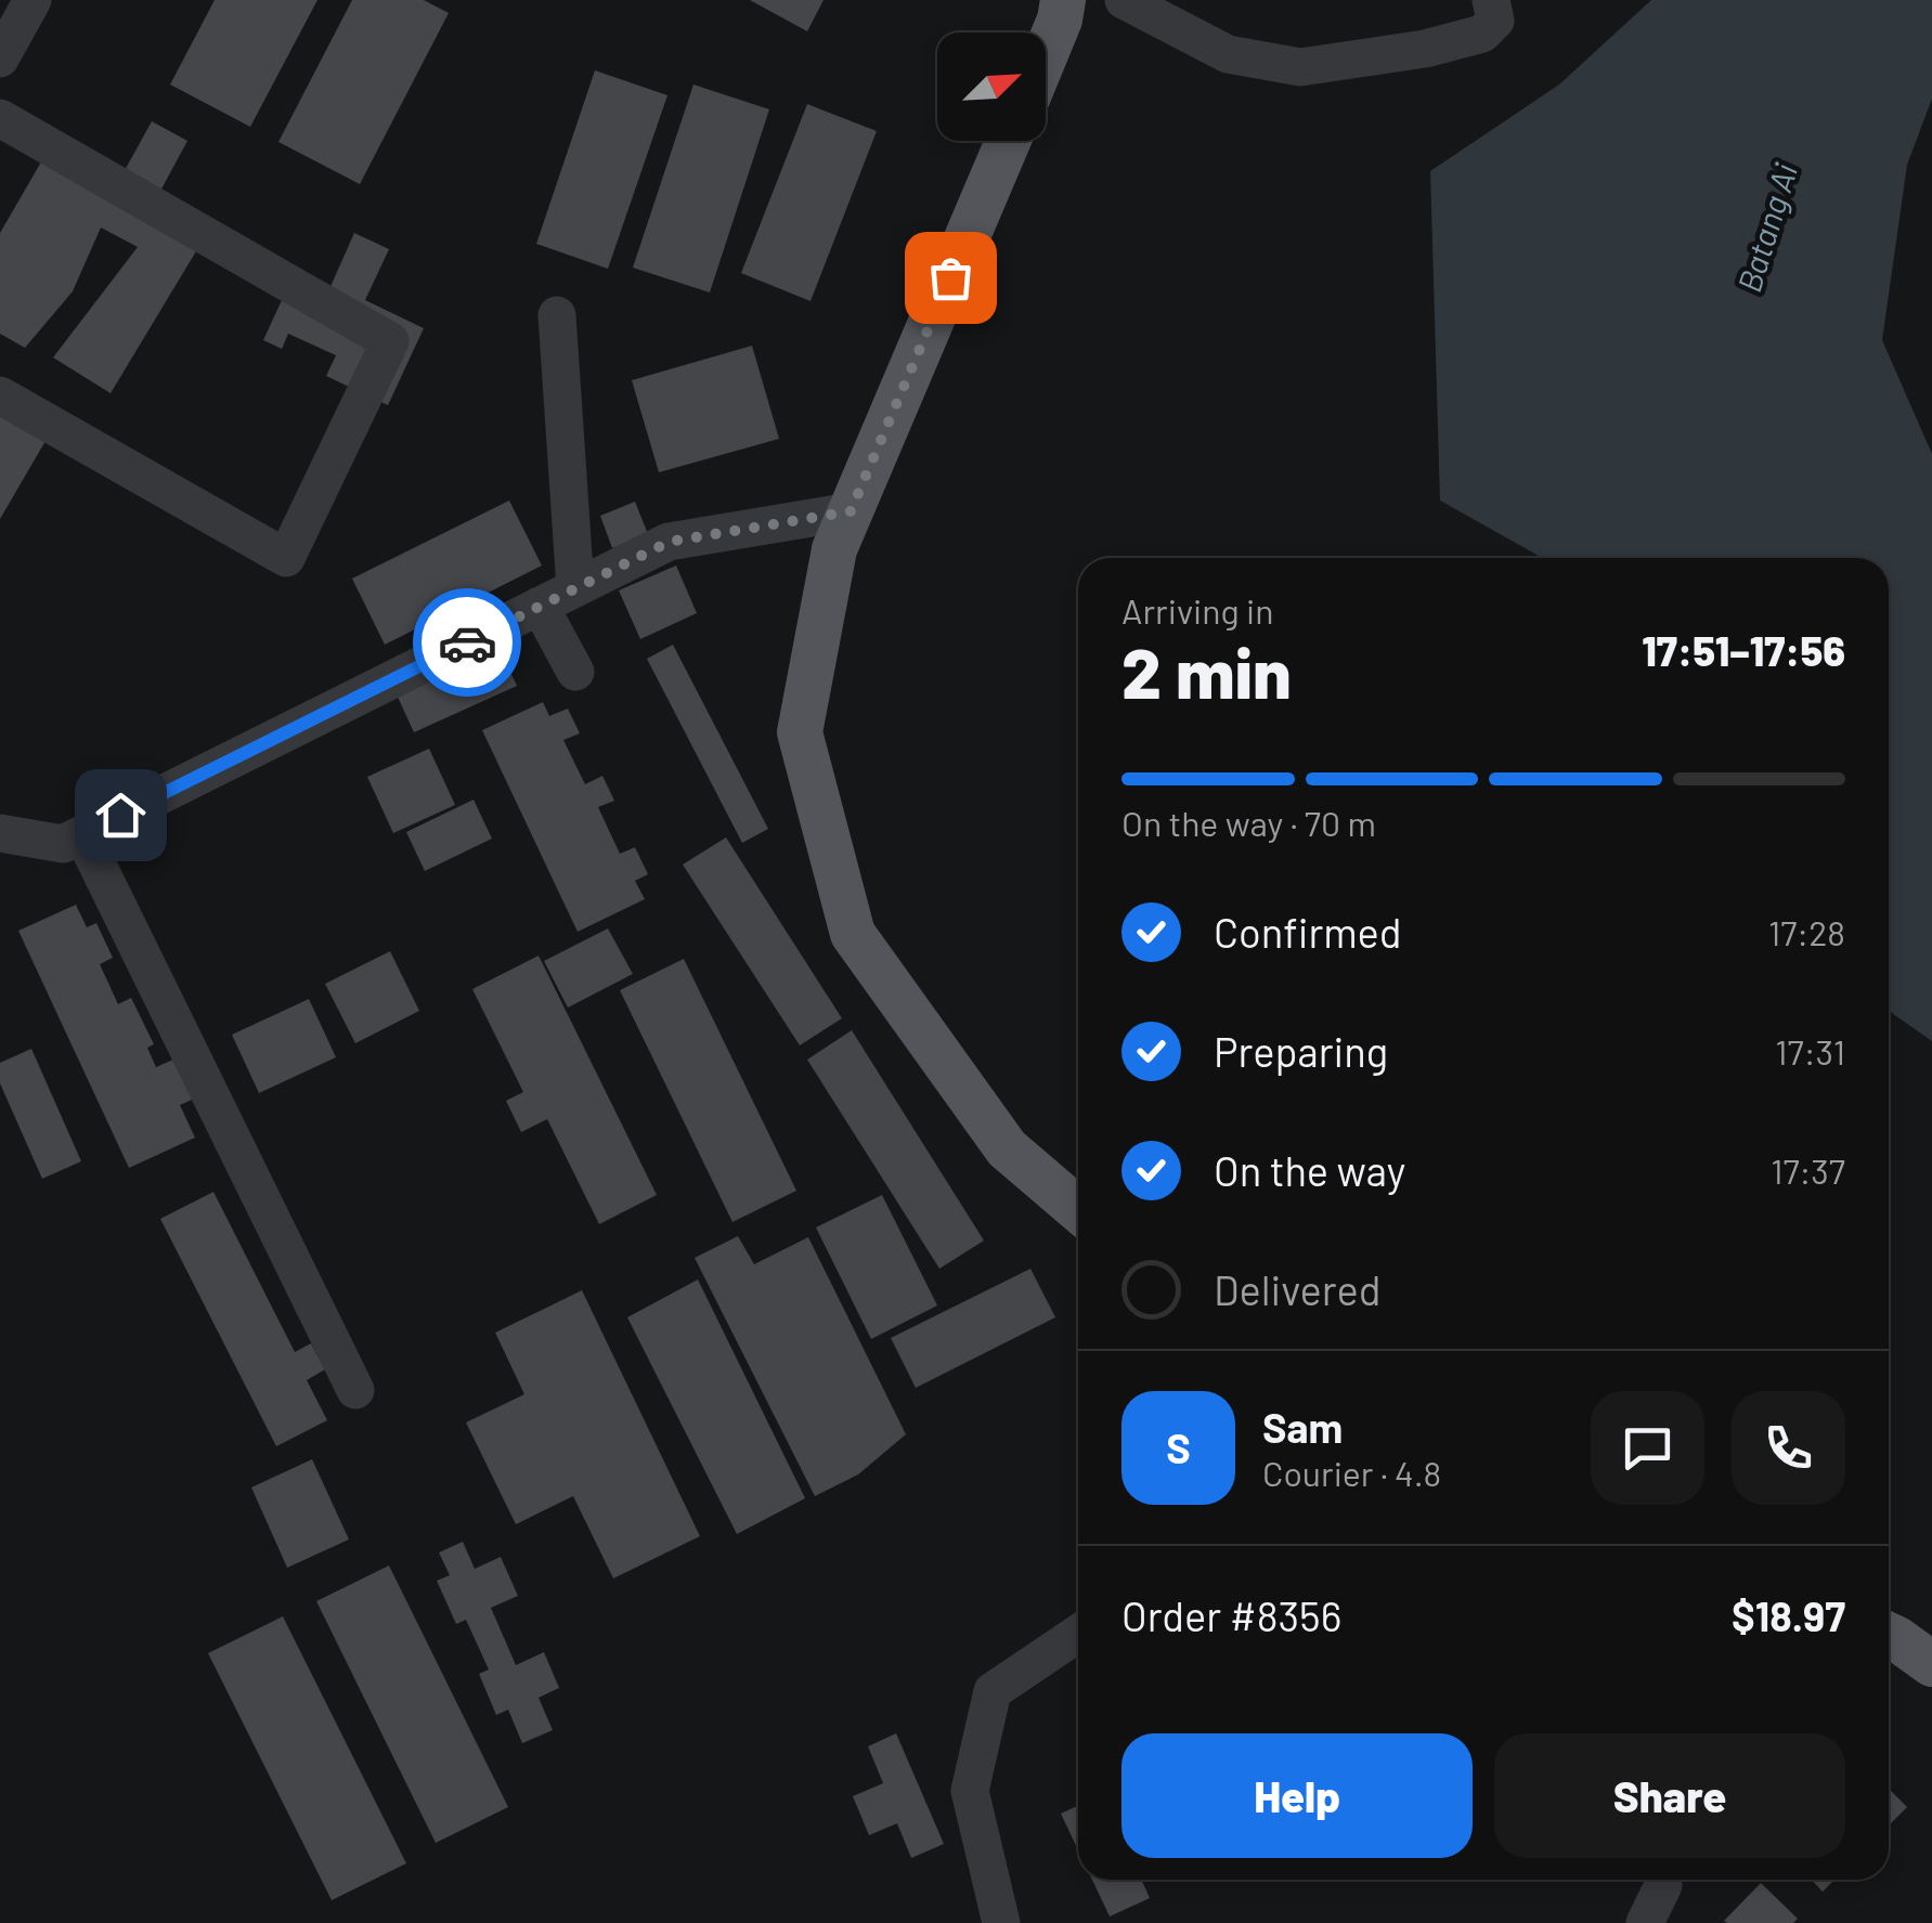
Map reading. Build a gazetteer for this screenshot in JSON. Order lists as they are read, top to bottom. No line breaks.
{"water":["Batang Ai"],"north":"top right","page":{"heading":["2 min","Arriving in","17:51–17:56"],"panel":["Sam","Courier · 4.8","Order #8356","$18.97"],"bar":"On the way · 70 m","list":[["Confirmed","17:28"],["Preparing","17:31"],["On the way","17:37"],"Delivered"],"round":"S","buttons":["Help","Share"]}}
